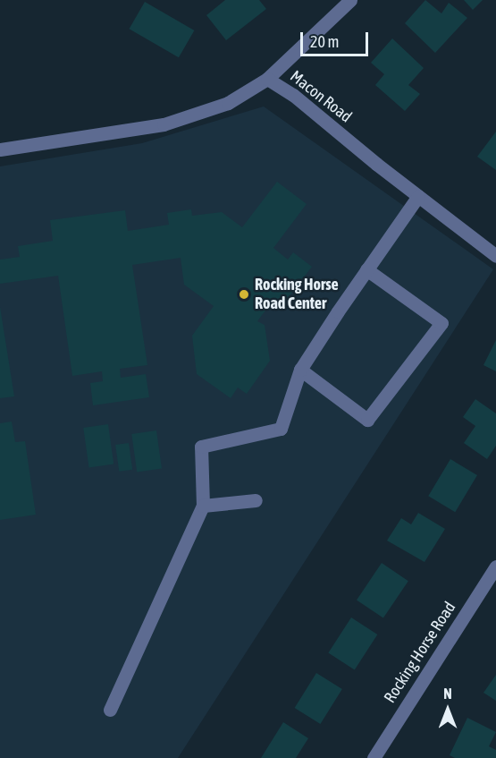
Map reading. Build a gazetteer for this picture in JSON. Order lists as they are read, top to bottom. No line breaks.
{"streets":{"street":["Macon Road","Rocking Horse Road"]},"places":["Rocking Horse Road Center"],"scale_bar":"20 m","north":"top"}
